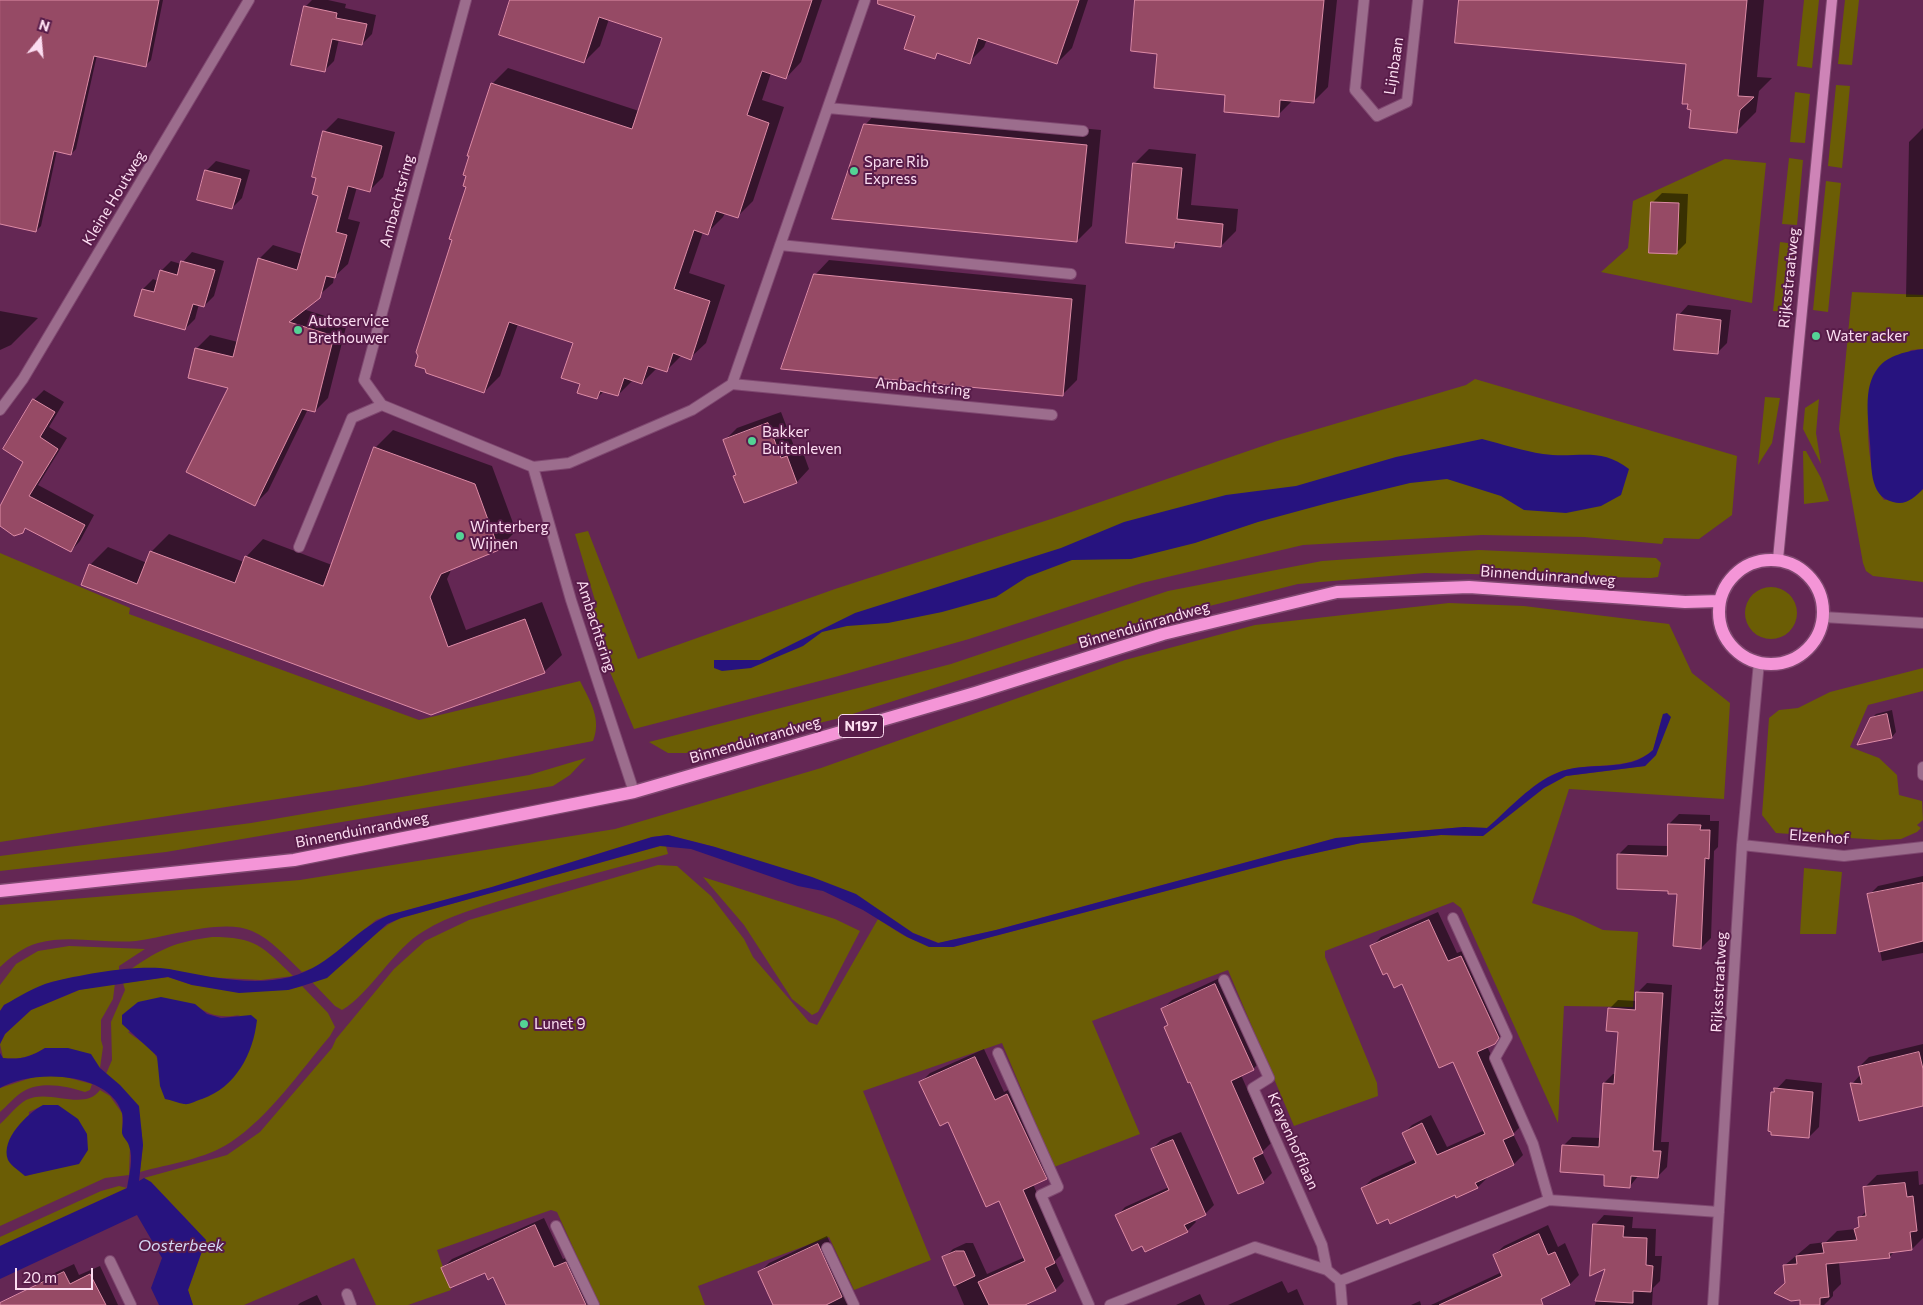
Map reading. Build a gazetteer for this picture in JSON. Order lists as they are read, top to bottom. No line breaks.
{"streets":{"main road":["Rijksstraatweg","Binnenduinrandweg","N197"],"street":["Lijnbaan","Kleine Houtweg","Ambachtsring","Elzenhof","Krayenhofflaan"]},"crossings":[["Ambachtsring","Binnenduinrandweg"],["Rijksstraatweg","Binnenduinrandweg"],["Rijksstraatweg","Elzenhof"]],"water":["Oosterbeek"],"places":["Spare Rib Express","Autoservice Brethouwer","Water acker","Bakker Buitenleven","Winterberg Wijnen","Lunet 9"],"scale_bar":"20 m","north":"top"}
